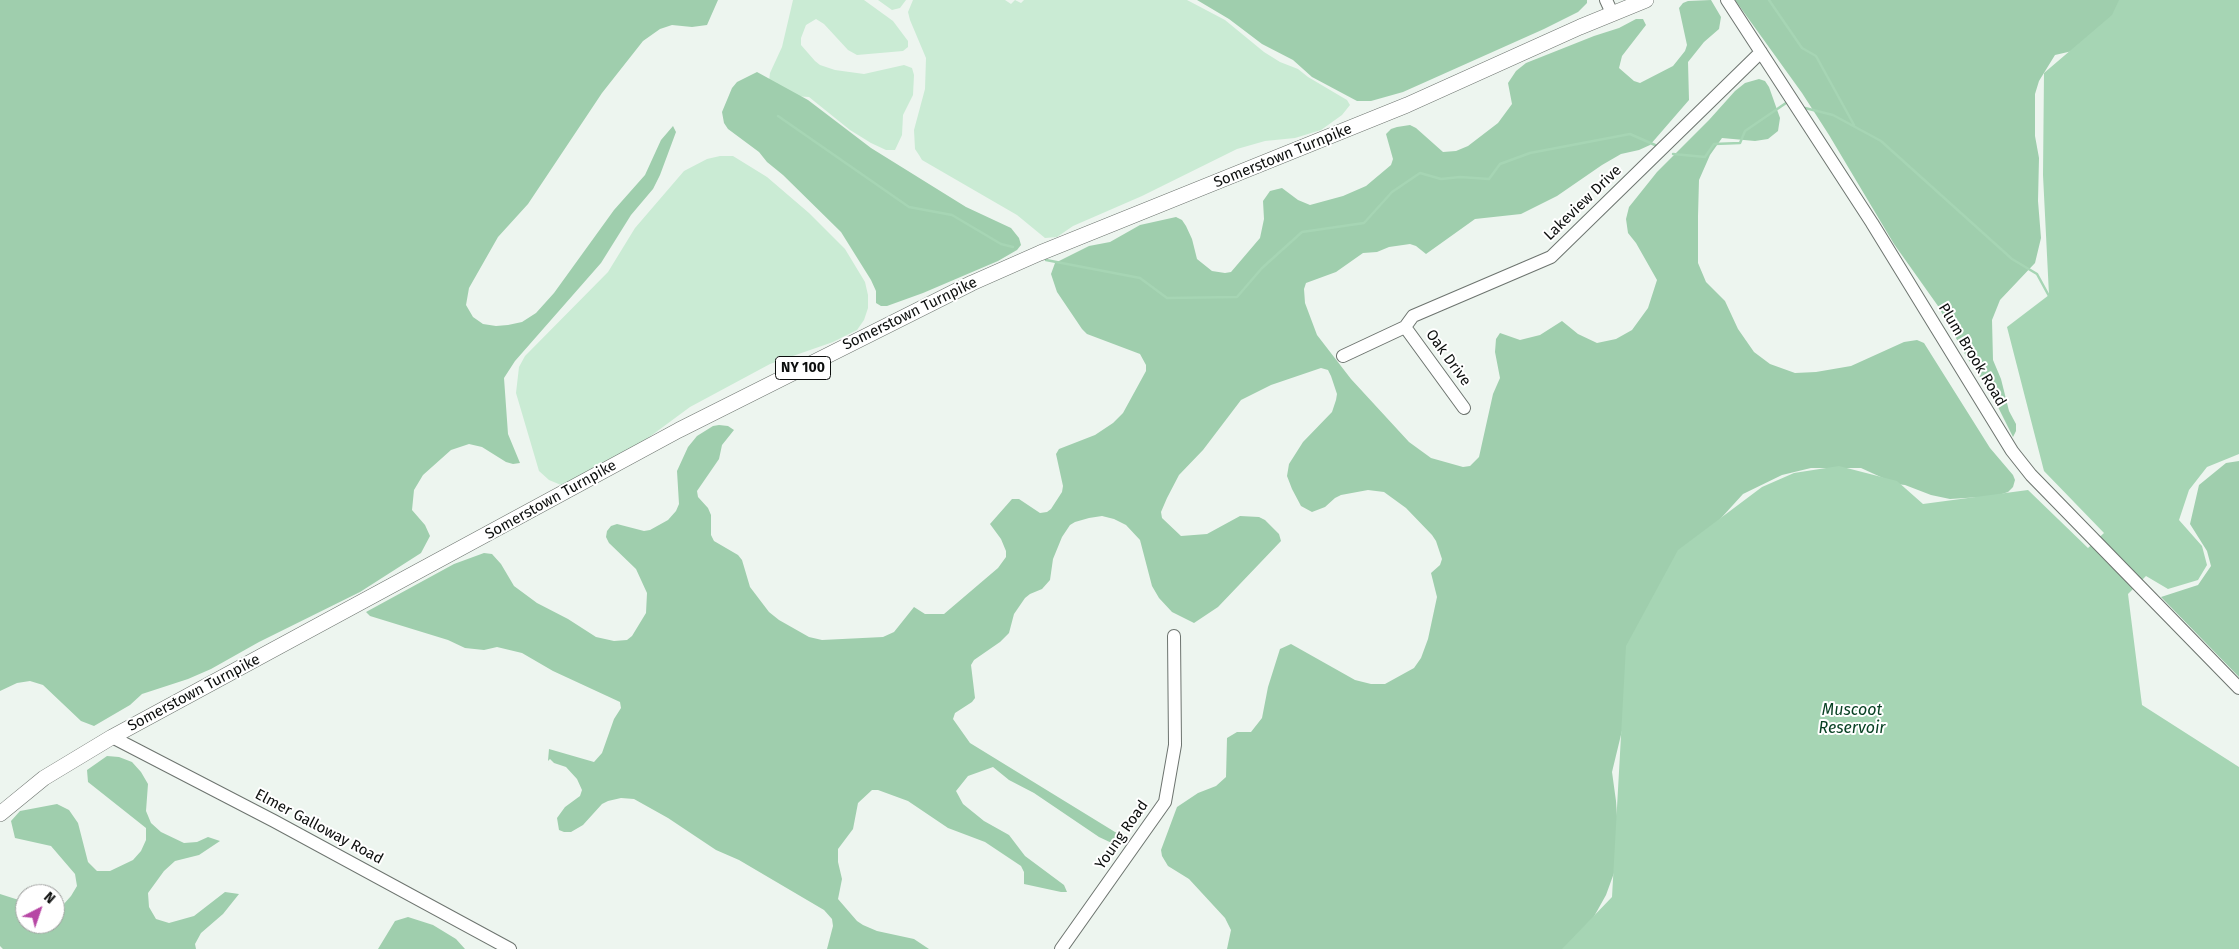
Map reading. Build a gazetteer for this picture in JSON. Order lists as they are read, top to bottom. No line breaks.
{"streets":{"main road":["Somerstown Turnpike","NY 100"],"street":["Lakeview Drive","Plum Brook Road","Oak Drive","Elmer Galloway Road","Young Road"]},"crossings":[["Somerstown Turnpike","Elmer Galloway Road"],["Lakeview Drive","Plum Brook Road"],["Lakeview Drive","Oak Drive"]],"water":["Muscoot Reservoir"],"north":"top right"}
